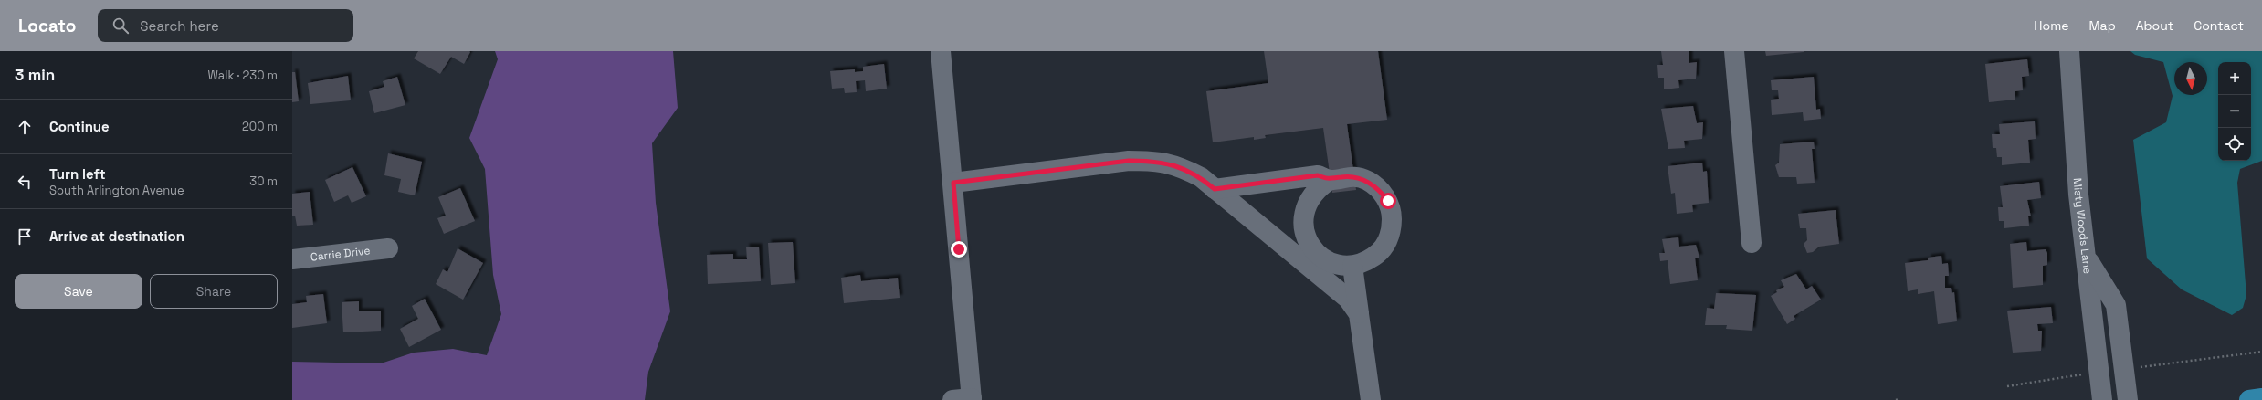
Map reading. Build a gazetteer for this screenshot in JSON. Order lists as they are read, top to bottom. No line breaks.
{"streets":{"street":["Misty Woods Lane","Carrie Drive"]},"north":"bottom","page":{"header":"Locato","search":"Search here","nav":["Home","Map","About","Contact"],"heading":["3 min","Walk · 230 m"],"map_buttons":["+","−"],"list":[["Continue","200 m"],["Turn left","South Arlington Avenue","30 m"],"Arrive at destination"],"buttons":["Save","Share"]}}
